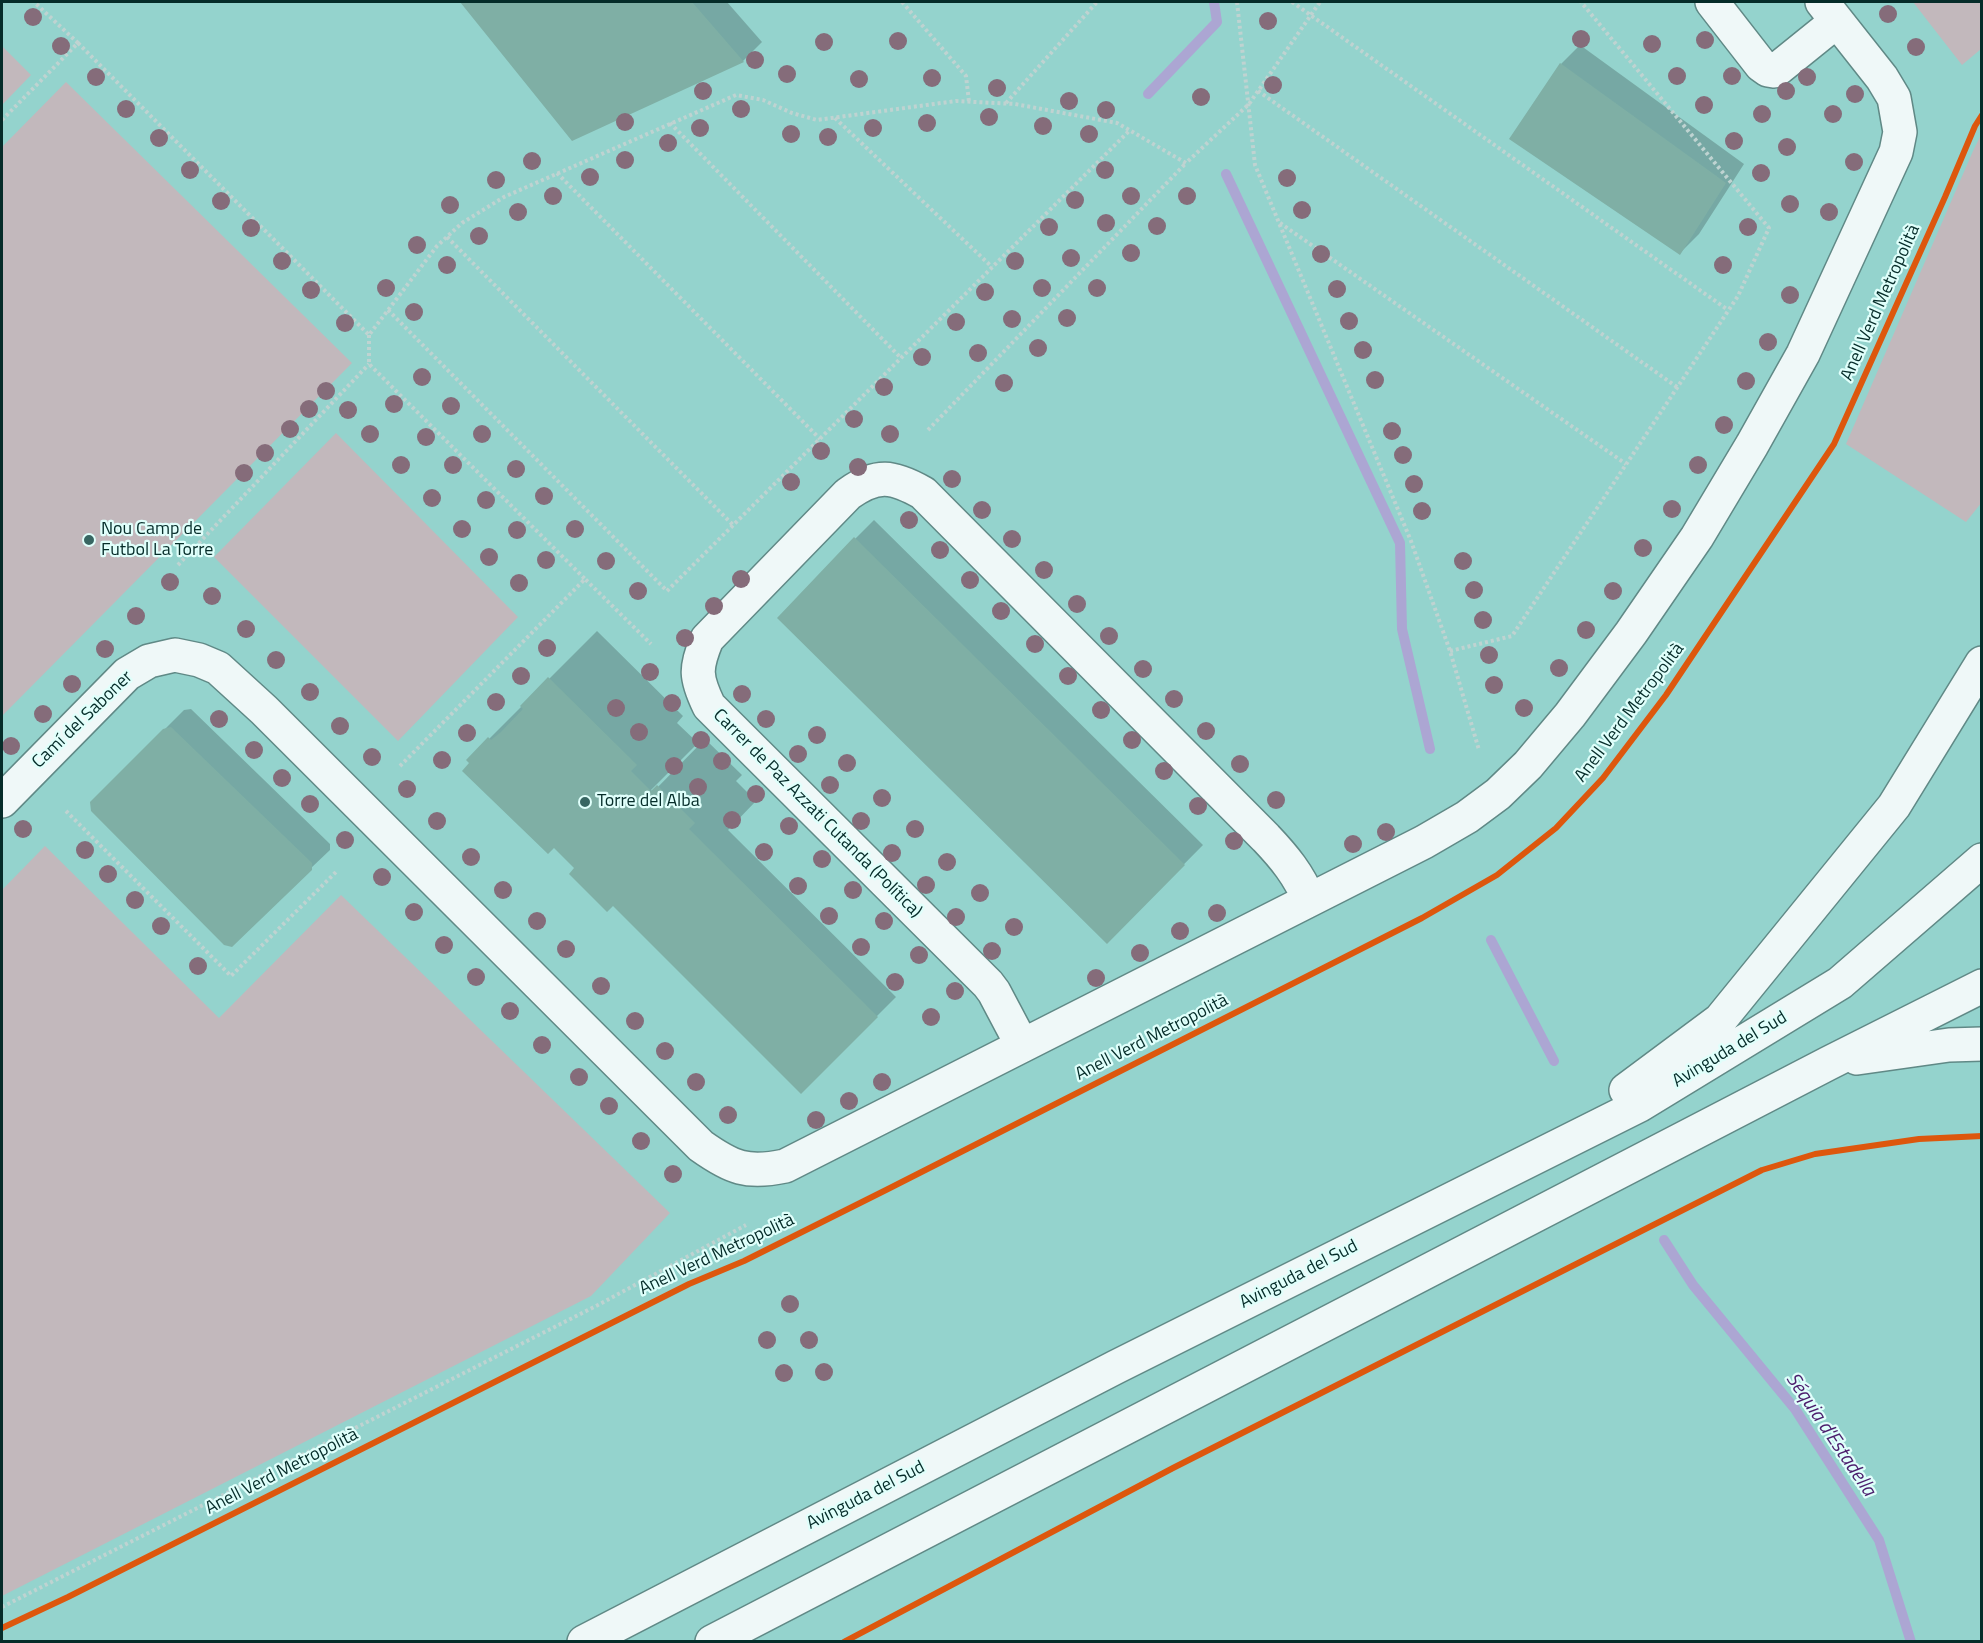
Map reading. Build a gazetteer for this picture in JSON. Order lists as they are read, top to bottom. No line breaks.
{"streets":{"main road":["Camí del Saboner","Carrer de Paz Azzati Cutanda (Política)","Avinguda del Sud"],"cycle path":["Anell Verd Metropolità"]},"crossings":[["Camí del Saboner","Carrer de Paz Azzati Cutanda (Política)"]],"water":["Séquia d'Estadella"],"places":["Nou Camp de Futbol La Torre","Torre del Alba"]}
